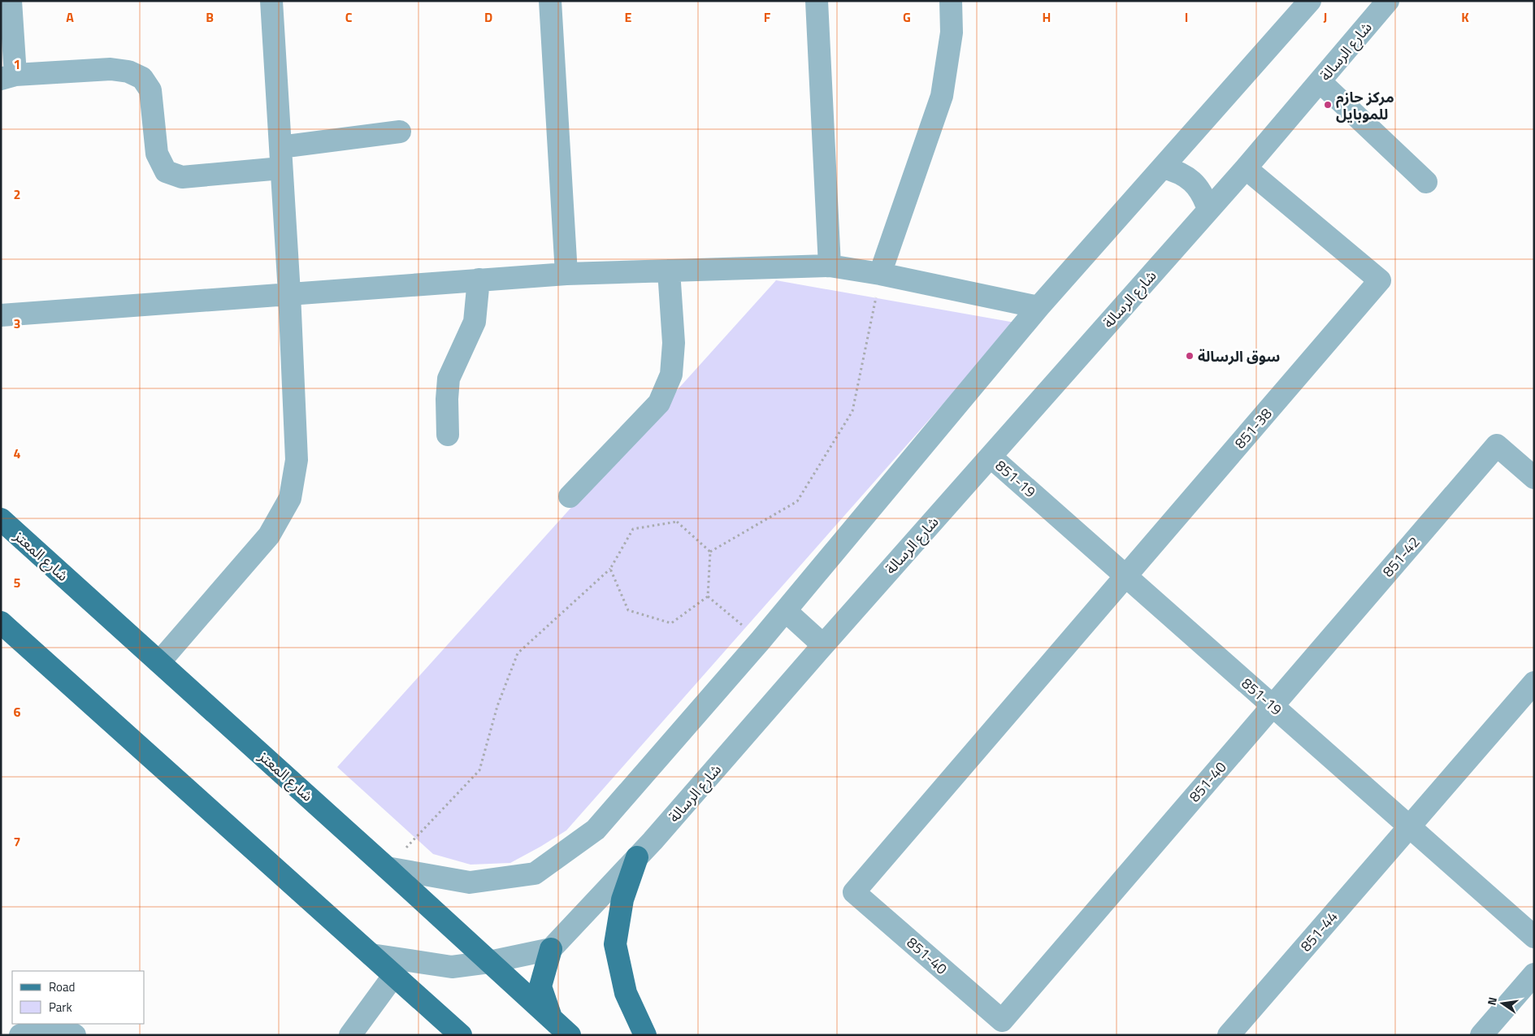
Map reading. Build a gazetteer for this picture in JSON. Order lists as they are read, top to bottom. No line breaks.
{"streets":{"main road":["شارع المعتز"],"street":["شارع الرسالة","851-38","851-19","851-42","851-40","851-44"]},"crossings":[["شارع الرسالة","851-38"],["شارع الرسالة","851-19"],["851-38","851-19"],["851-38","851-40"],["851-19","851-42"],["851-19","851-40"],["851-19","851-44"],["851-42","851-40"]],"places":["مركز حازم للموبايل","سوق الرسالة"],"legend":["Road","Park"],"north":"left","grid":{"columns":["A","B","C","D","E","F","G","H","I","J","K"],"rows":["1","2","3","4","5","6","7"]}}
